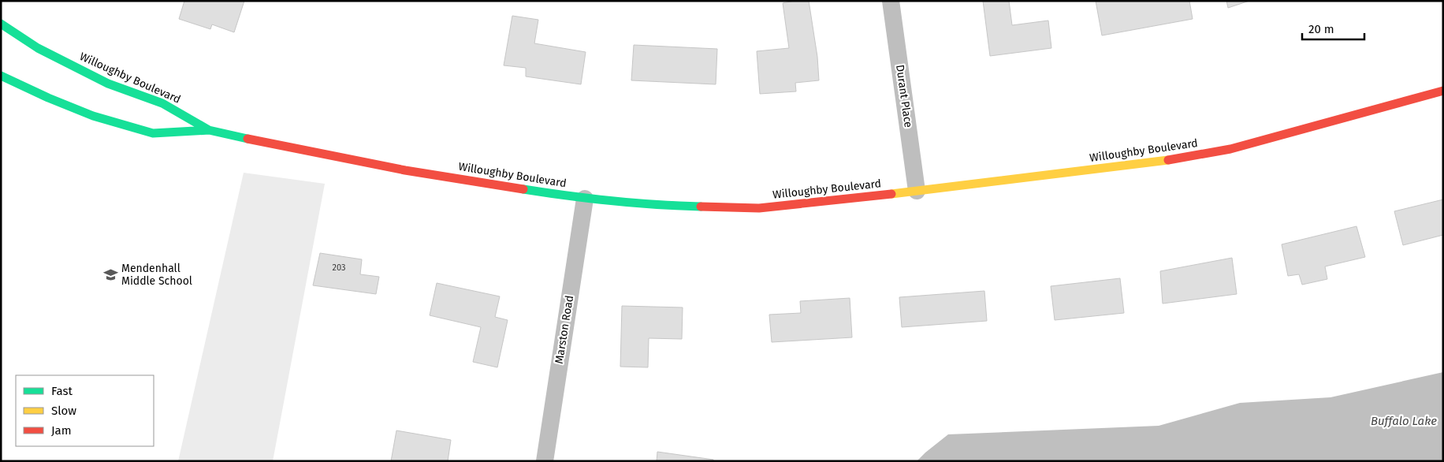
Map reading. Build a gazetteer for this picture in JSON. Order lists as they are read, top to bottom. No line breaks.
{"streets":{"street":["Willoughby Boulevard","Durant Place","Marston Road"]},"crossings":[["Willoughby Boulevard","Durant Place"],["Willoughby Boulevard","Marston Road"]],"water":["Buffalo Lake"],"places":{"school or university":["Mendenhall Middle School"]},"house_numbers":["203"],"legend":["Fast","Slow","Jam"],"scale_bar":"20 m"}
